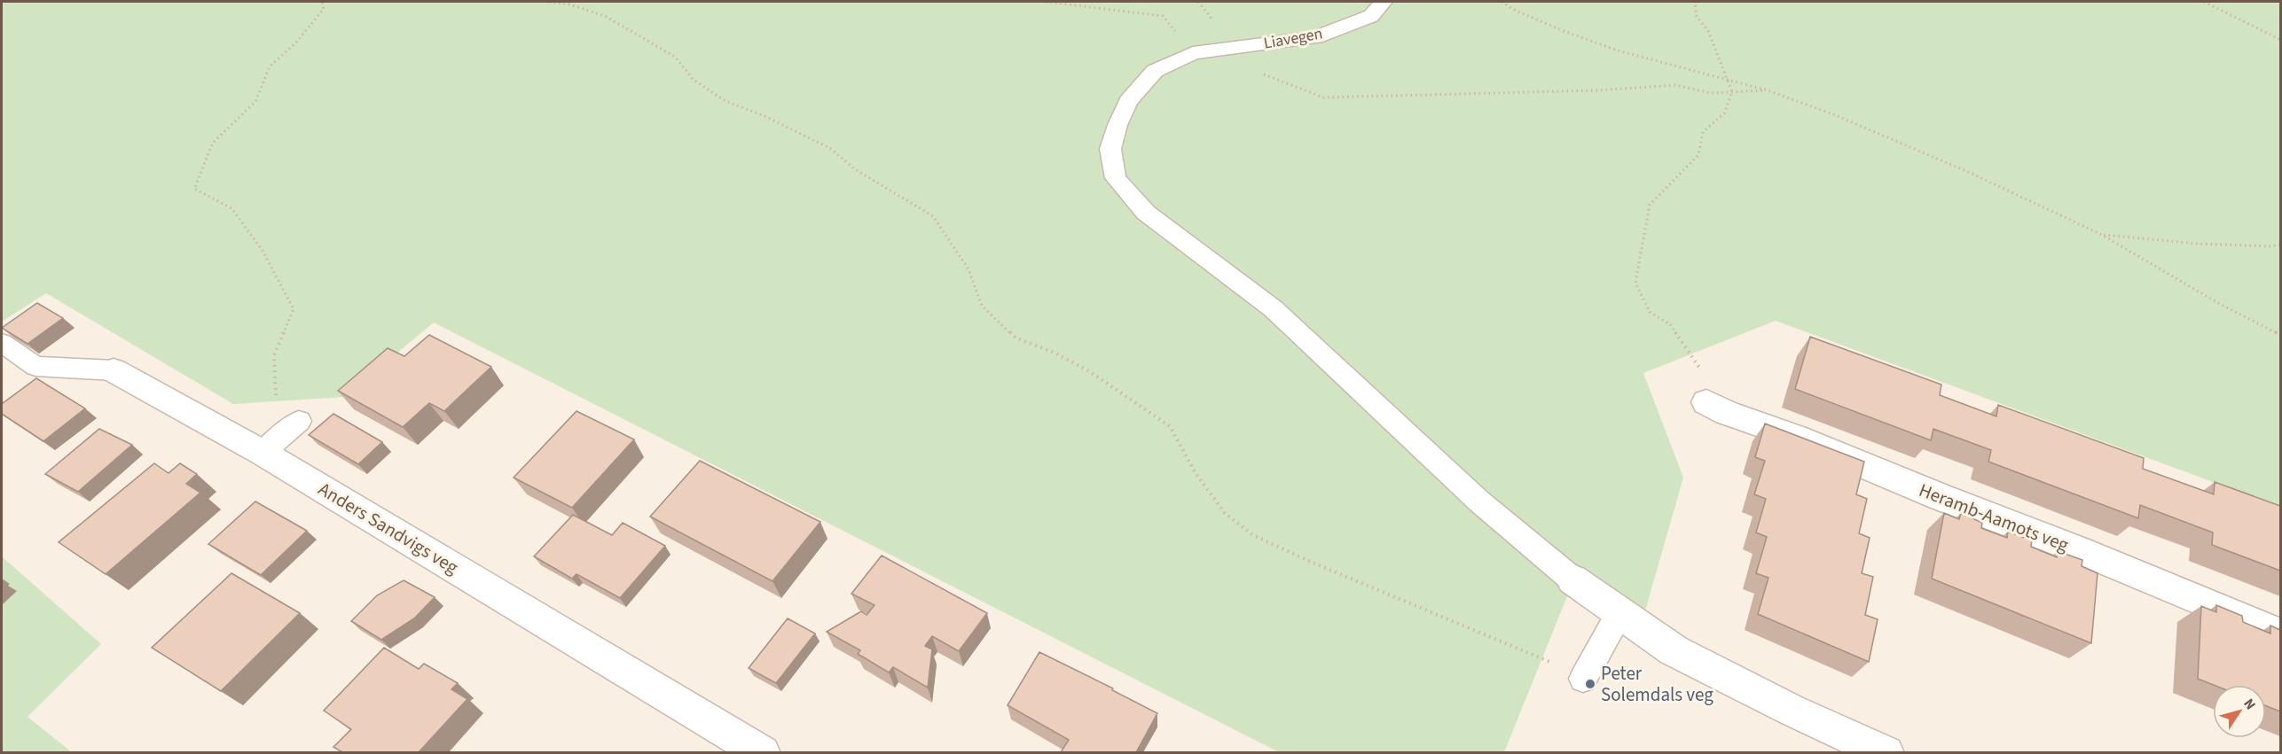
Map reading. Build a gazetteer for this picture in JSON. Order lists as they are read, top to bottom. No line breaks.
{"streets":{"street":["Heramb-Aamots veg","Anders Sandvigs veg"],"lane":["Liavegen"]},"places":["Peter Solemdals veg"],"north":"top right"}
